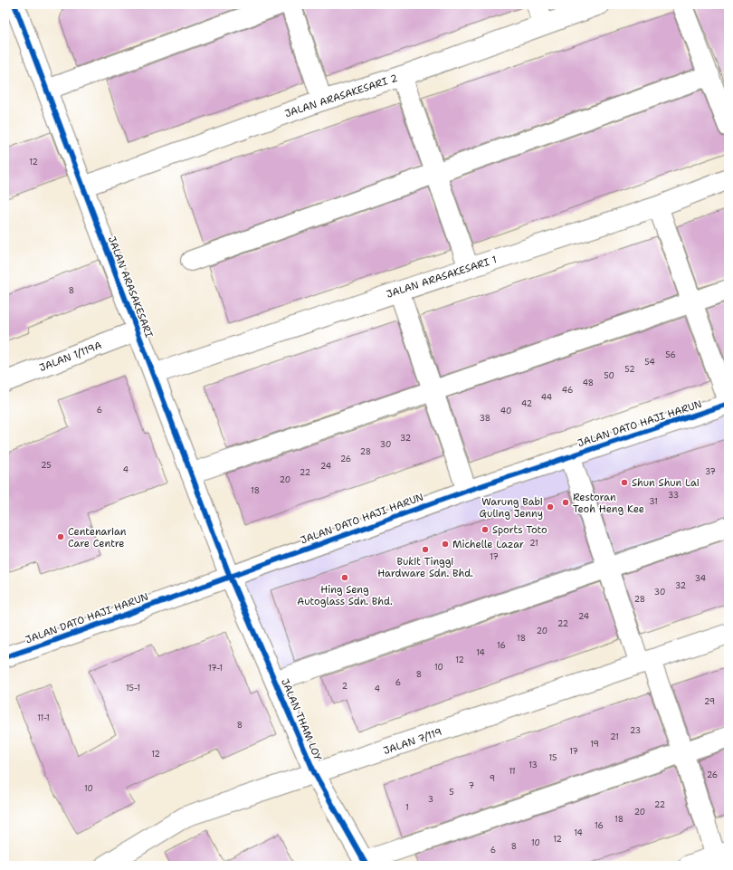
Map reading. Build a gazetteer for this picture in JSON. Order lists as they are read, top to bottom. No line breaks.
{"streets":{"street":["JALAN ARASAKESARI 2","JALAN ARASAKESARI 1","JALAN ARASAKESARI","JALAN 1/119A","JALAN DATO HAJI HARUN","JALAN THAM LOY","JALAN 7/119"]},"crossings":[["JALAN ARASAKESARI 2","JALAN ARASAKESARI"],["JALAN ARASAKESARI 1","JALAN ARASAKESARI"],["JALAN ARASAKESARI","JALAN 1/119A"],["JALAN ARASAKESARI","JALAN DATO HAJI HARUN"],["JALAN ARASAKESARI","JALAN THAM LOY"],["JALAN DATO HAJI HARUN","JALAN THAM LOY"],["JALAN THAM LOY","JALAN 7/119"]],"places":["Shun Shun Lai","Restoran Teoh Heng Kee","Warung Babi Guling Jenny","Sports Toto","Centenarian Care Centre","Michelle Lazar","Bukit Tinggi Hardware Sdn. Bhd.","Hing Seng Autoglass Sdn. Bhd."],"house_numbers":["12","8","56","54","52","50","48","46","44","42","6","40","38","32","30","28","26","25","24","4","37","22","20","18","33","31","21","17","34","32","30","28","24","22","20","18","16","14","12","10","17-1","8","6","2","15-1","4","29","11-1","8","23","21","19","17","12","15","13","11","26","9","7","10","5","3","22","1","20","18","16","14","12","10","8","6"]}
